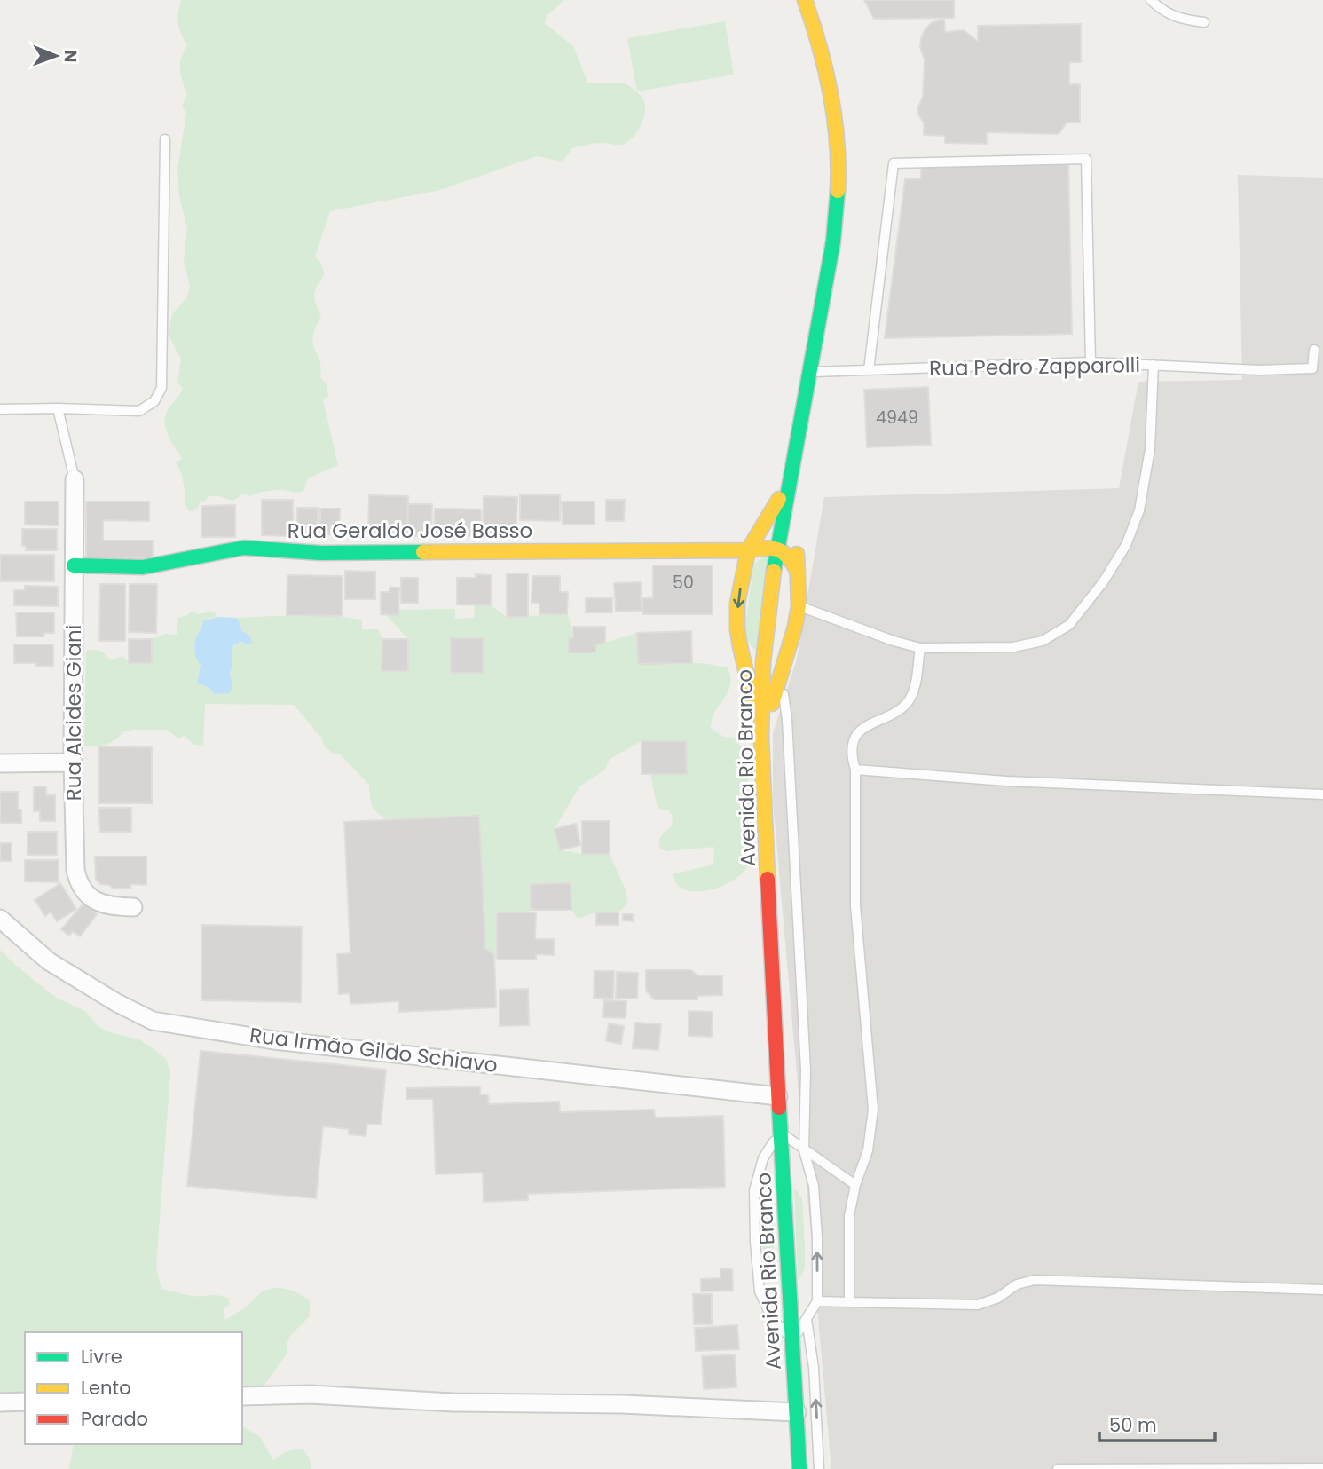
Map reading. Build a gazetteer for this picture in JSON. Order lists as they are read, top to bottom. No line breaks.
{"streets":{"main road":["Rua Geraldo José Basso","Avenida Rio Branco"],"street":["Rua Alcides Giani","Rua Irmão Gildo Schiavo"],"lane":["Rua Pedro Zapparolli"]},"crossings":[["Rua Pedro Zapparolli","Avenida Rio Branco"],["Rua Geraldo José Basso","Rua Alcides Giani"],["Rua Geraldo José Basso","Avenida Rio Branco"],["Avenida Rio Branco","Rua Irmão Gildo Schiavo"]],"house_numbers":["4949","50"],"legend":["Livre","Lento","Parado"],"scale_bar":"50 m","north":"right"}
